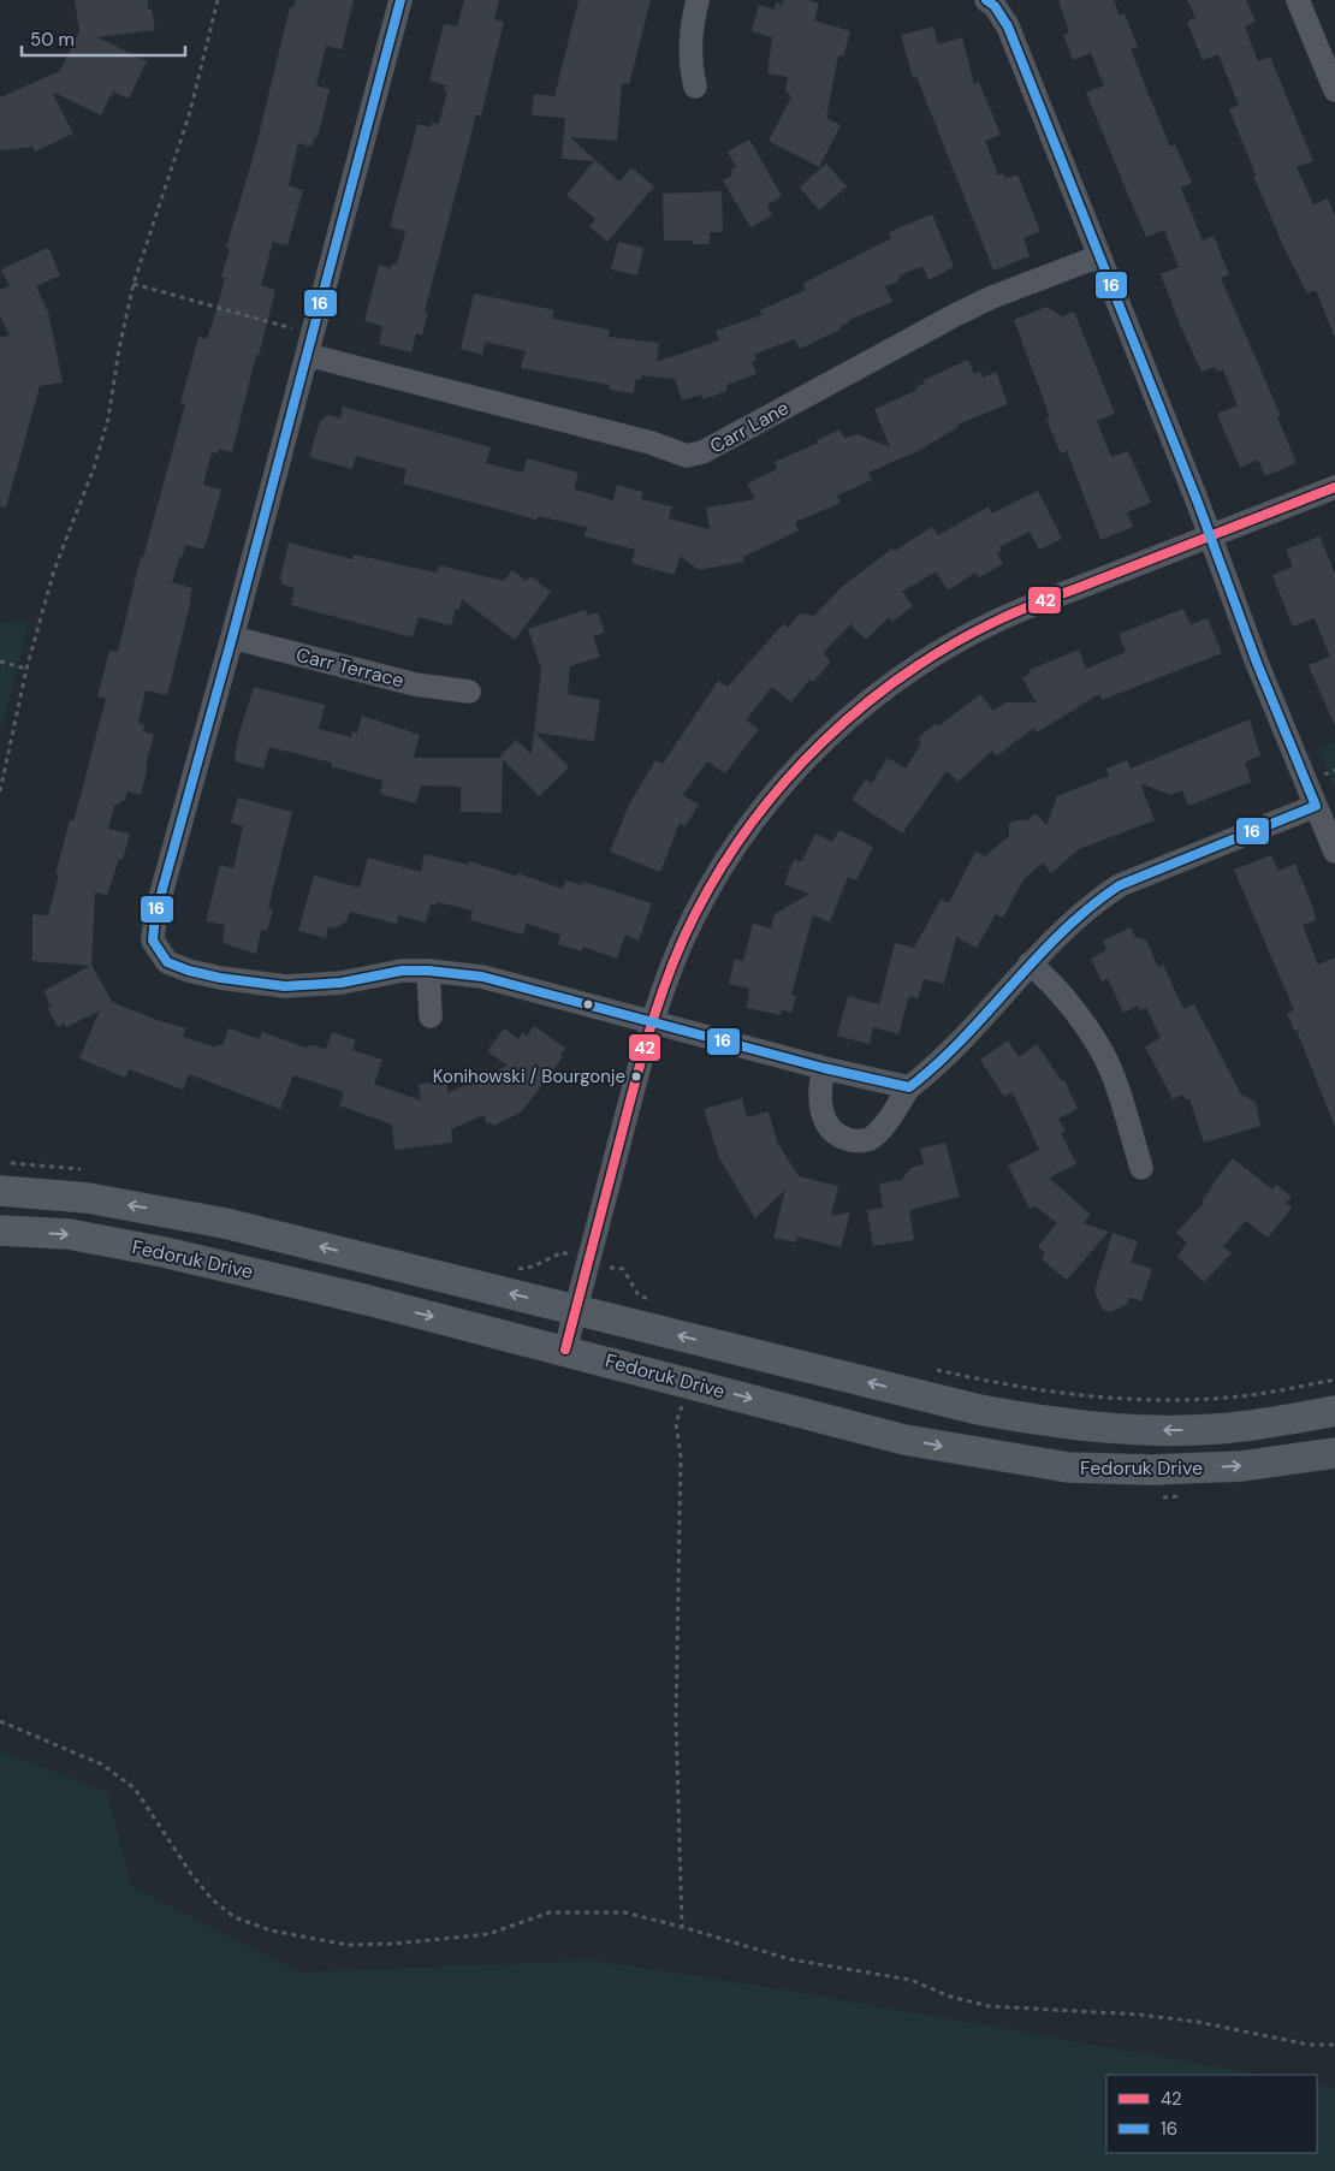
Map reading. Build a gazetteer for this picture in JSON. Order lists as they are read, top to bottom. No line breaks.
{"streets":{"main road":["Fedoruk Drive"],"street":["Carr Lane","Carr Terrace"]},"places":["Konihowski / Bourgonje"],"lines":["transit line 16","transit line 42"],"legend":["42","16"],"scale_bar":"50 m"}
